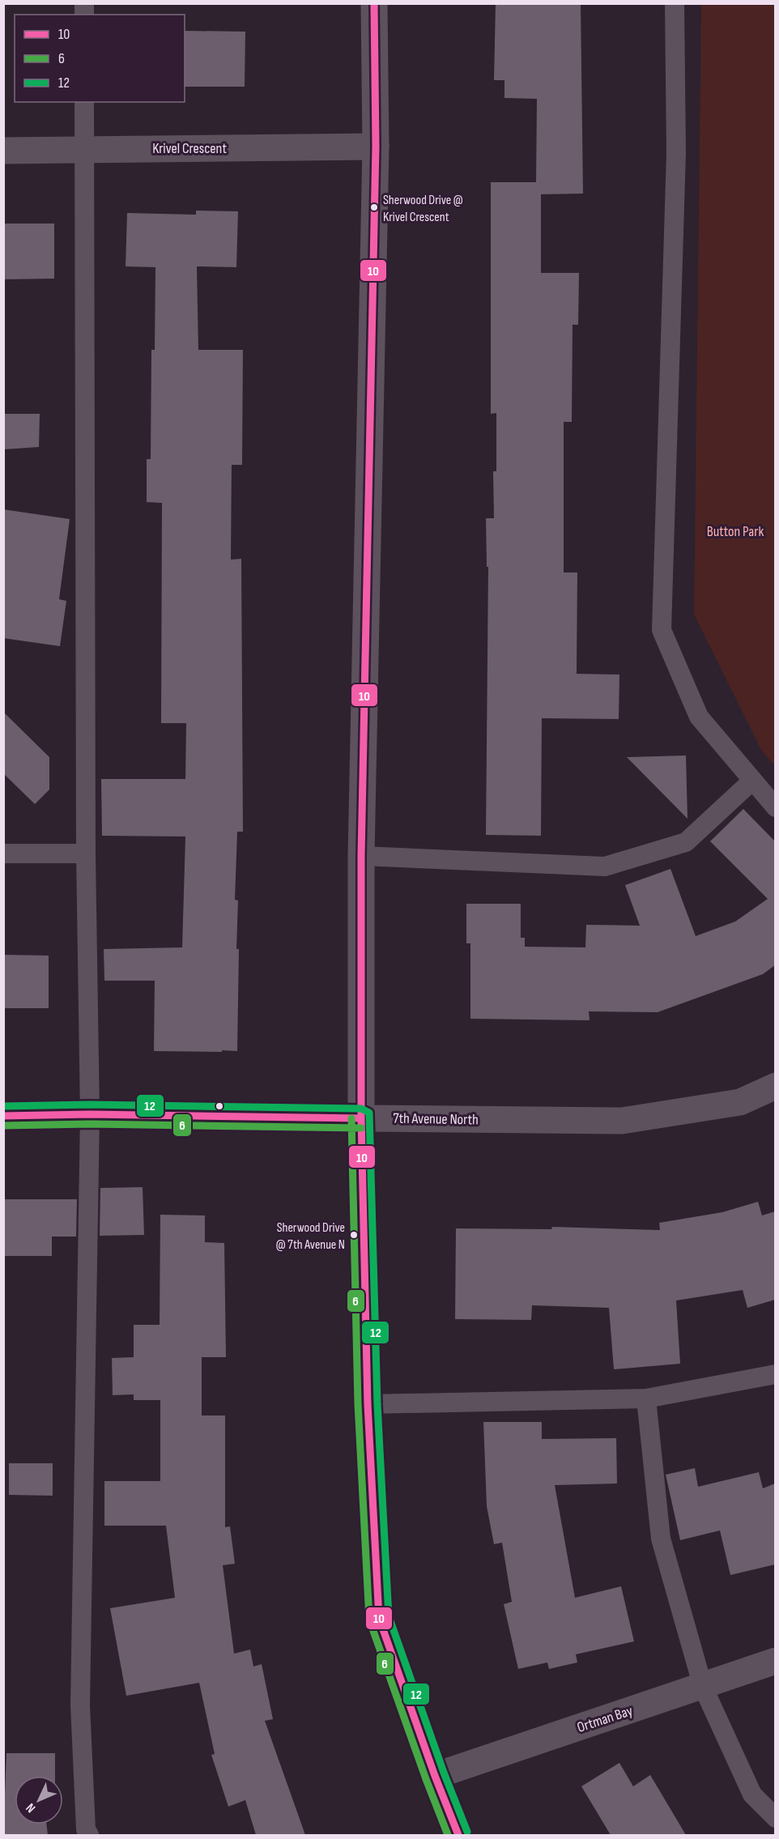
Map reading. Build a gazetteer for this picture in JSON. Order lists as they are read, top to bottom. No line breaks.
{"streets":{"street":["Krivel Crescent","7th Avenue North","Ortman Bay"]},"parks":["Button Park"],"places":["Sherwood Drive @ Krivel Crescent","Sherwood Drive @ 7th Avenue N"],"lines":["transit line 10","transit line 12","transit line 6"],"legend":["10","6","12"],"north":"bottom left"}
